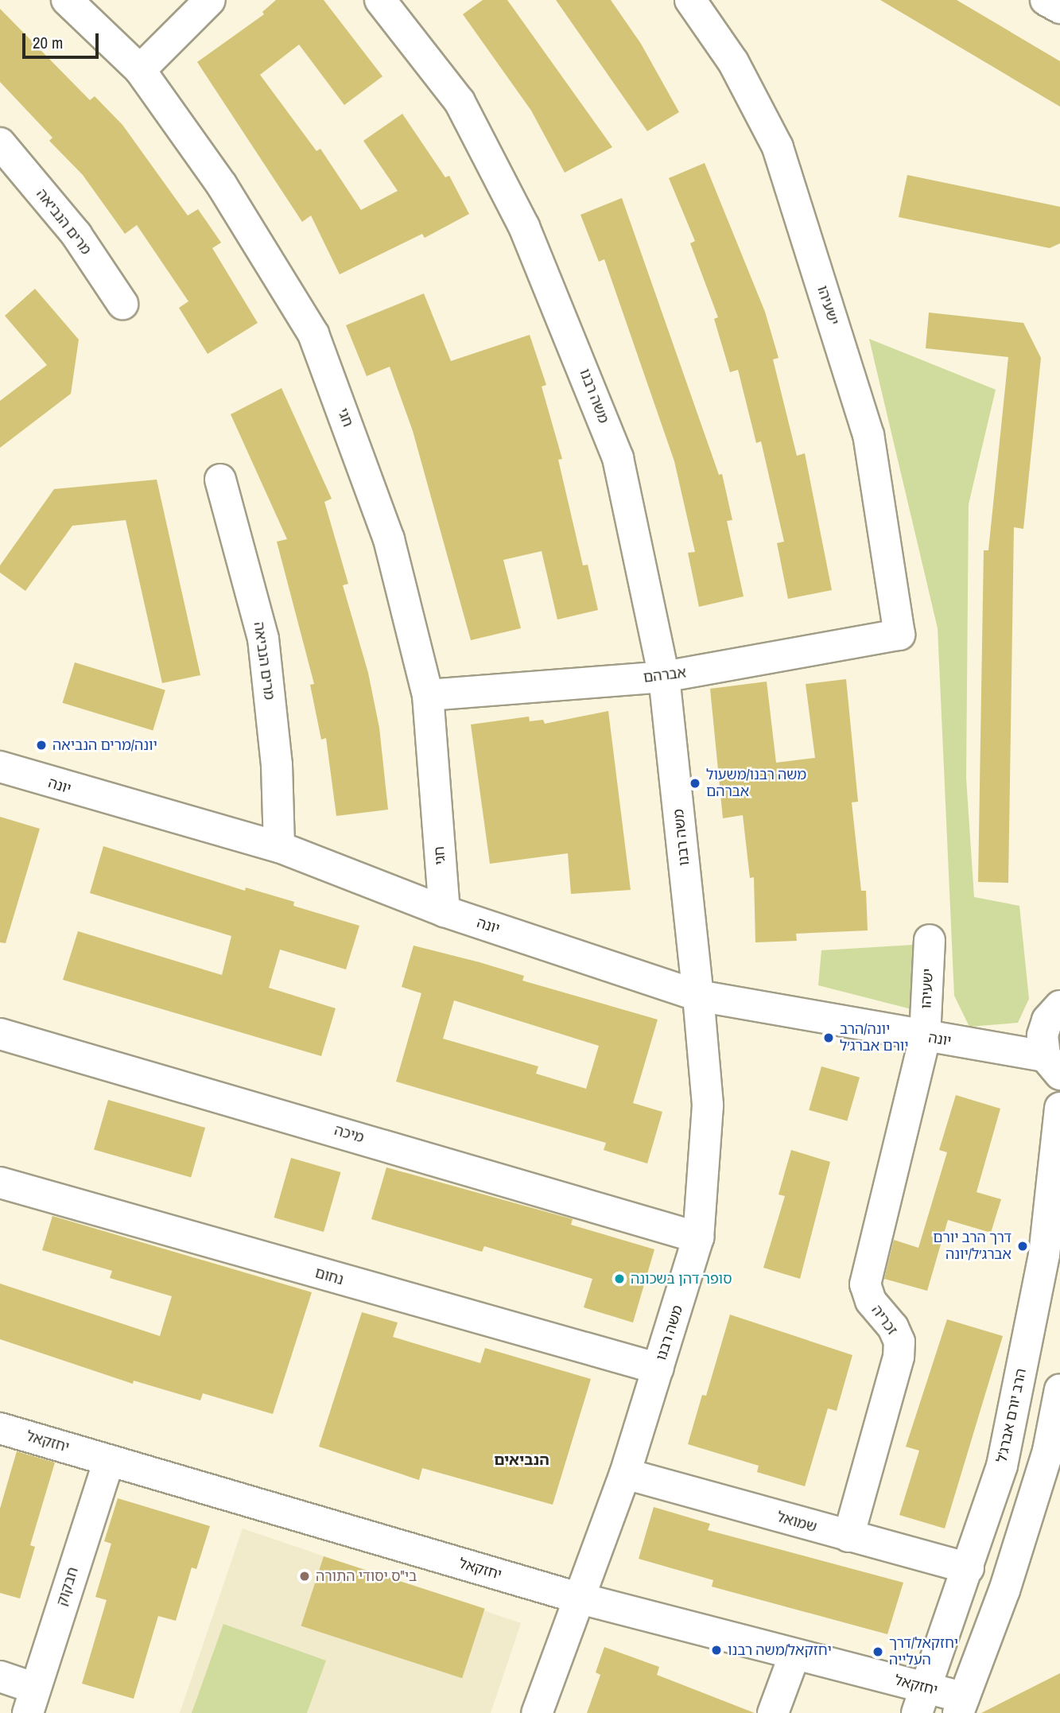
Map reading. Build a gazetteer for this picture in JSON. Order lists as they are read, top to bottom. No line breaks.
{"streets":{"street":["מרים הנביאה","ישעיהו","משה רבנו","חגי","אברהם","יונה","מיכה","נחום","זכריה","הרב יורם אברג'ל","יחזקאל","שמואל","חבקוק"]},"crossings":[["מרים הנביאה","יונה"],["ישעיהו","אברהם"],["ישעיהו","יונה"],["ישעיהו","זכריה"],["משה רבנו","אברהם"],["משה רבנו","יונה"],["משה רבנו","מיכה"],["משה רבנו","נחום"],["משה רבנו","יחזקאל"],["משה רבנו","שמואל"],["חגי","אברהם"],["חגי","יונה"],["יונה","זכריה"],["זכריה","שמואל"],["הרב יורם אברג'ל","יחזקאל"],["הרב יורם אברג'ל","שמואל"],["יחזקאל","חבקוק"]],"districts":["הנביאים"],"places":["יונה/מרים הנביאה","משה רבנו/משעול אברהם","יונה/הרב יורם אברג׳ל","דרך הרב יורם אברג׳ל/יונה","סופר דהן בשכונה","בי\"ס יסודי התורה","יחזקאל/משה רבנו","יחזקאל/דרך העלייה"],"scale_bar":"20 m"}
